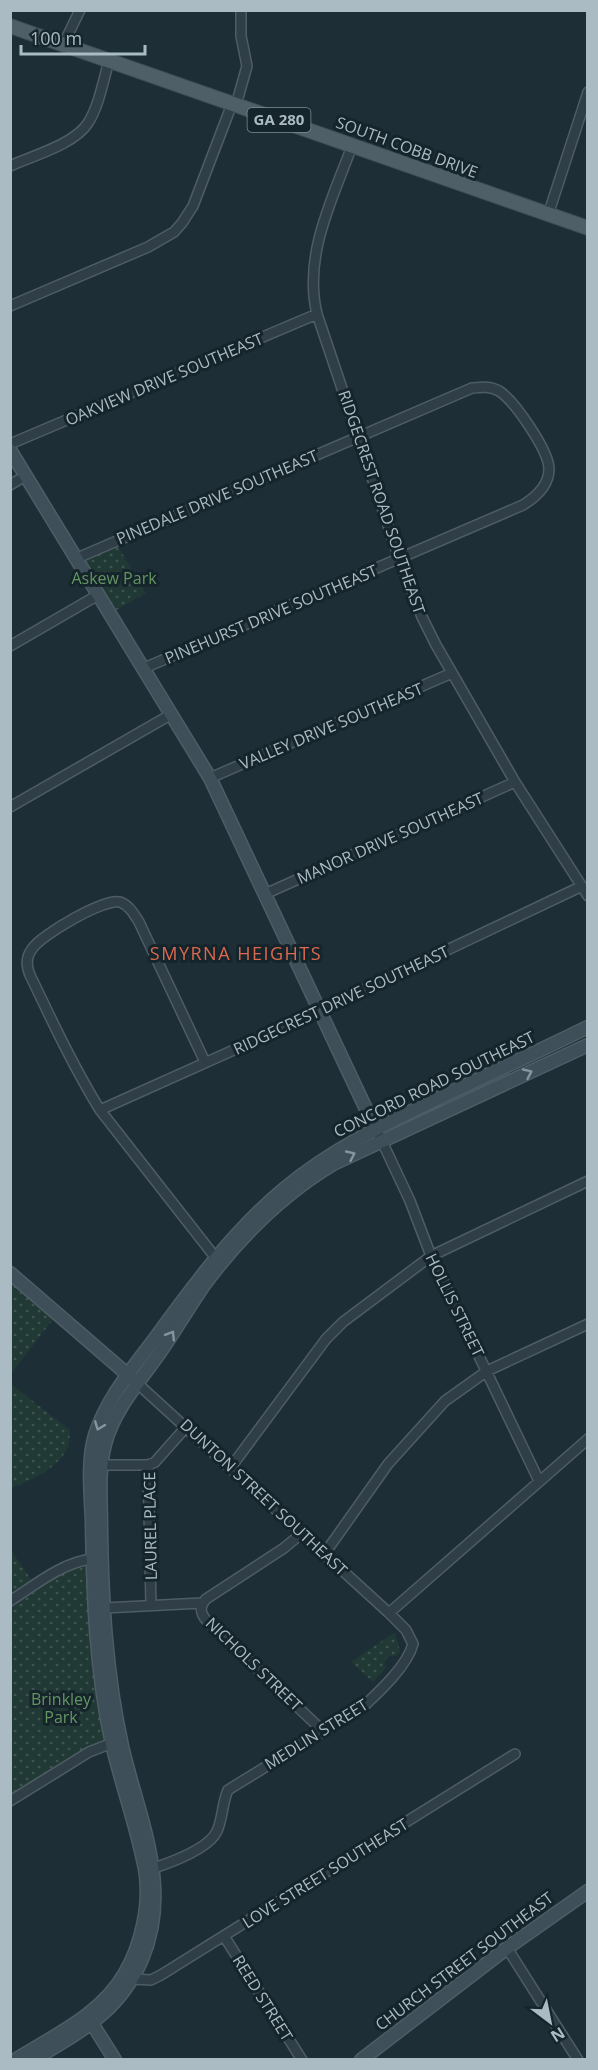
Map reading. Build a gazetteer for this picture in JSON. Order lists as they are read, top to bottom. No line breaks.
{"streets":{"main road":["GA 280","SOUTH COBB DRIVE","CONCORD ROAD SOUTHEAST","CHURCH STREET SOUTHEAST"],"street":["OAKVIEW DRIVE SOUTHEAST","PINEDALE DRIVE SOUTHEAST","RIDGECREST ROAD SOUTHEAST","PINEHURST DRIVE SOUTHEAST","VALLEY DRIVE SOUTHEAST","MANOR DRIVE SOUTHEAST","RIDGECREST DRIVE SOUTHEAST","HOLLIS STREET","DUNTON STREET SOUTHEAST","LAUREL PLACE","NICHOLS STREET","MEDLIN STREET","LOVE STREET SOUTHEAST","REED STREET"]},"crossings":[["SOUTH COBB DRIVE","RIDGECREST ROAD SOUTHEAST"],["OAKVIEW DRIVE SOUTHEAST","RIDGECREST ROAD SOUTHEAST"],["PINEDALE DRIVE SOUTHEAST","RIDGECREST ROAD SOUTHEAST"],["PINEDALE DRIVE SOUTHEAST","PINEHURST DRIVE SOUTHEAST"],["RIDGECREST ROAD SOUTHEAST","PINEHURST DRIVE SOUTHEAST"],["RIDGECREST ROAD SOUTHEAST","VALLEY DRIVE SOUTHEAST"],["RIDGECREST ROAD SOUTHEAST","MANOR DRIVE SOUTHEAST"],["RIDGECREST ROAD SOUTHEAST","RIDGECREST DRIVE SOUTHEAST"],["CONCORD ROAD SOUTHEAST","HOLLIS STREET"],["CONCORD ROAD SOUTHEAST","DUNTON STREET SOUTHEAST"],["CONCORD ROAD SOUTHEAST","MEDLIN STREET"],["CONCORD ROAD SOUTHEAST","LOVE STREET SOUTHEAST"],["DUNTON STREET SOUTHEAST","LAUREL PLACE"],["DUNTON STREET SOUTHEAST","NICHOLS STREET"],["DUNTON STREET SOUTHEAST","MEDLIN STREET"],["NICHOLS STREET","MEDLIN STREET"],["LOVE STREET SOUTHEAST","REED STREET"]],"districts":["SMYRNA HEIGHTS"],"parks":["Askew Park","Brinkley Park"],"scale_bar":"100 m","north":"bottom right"}
